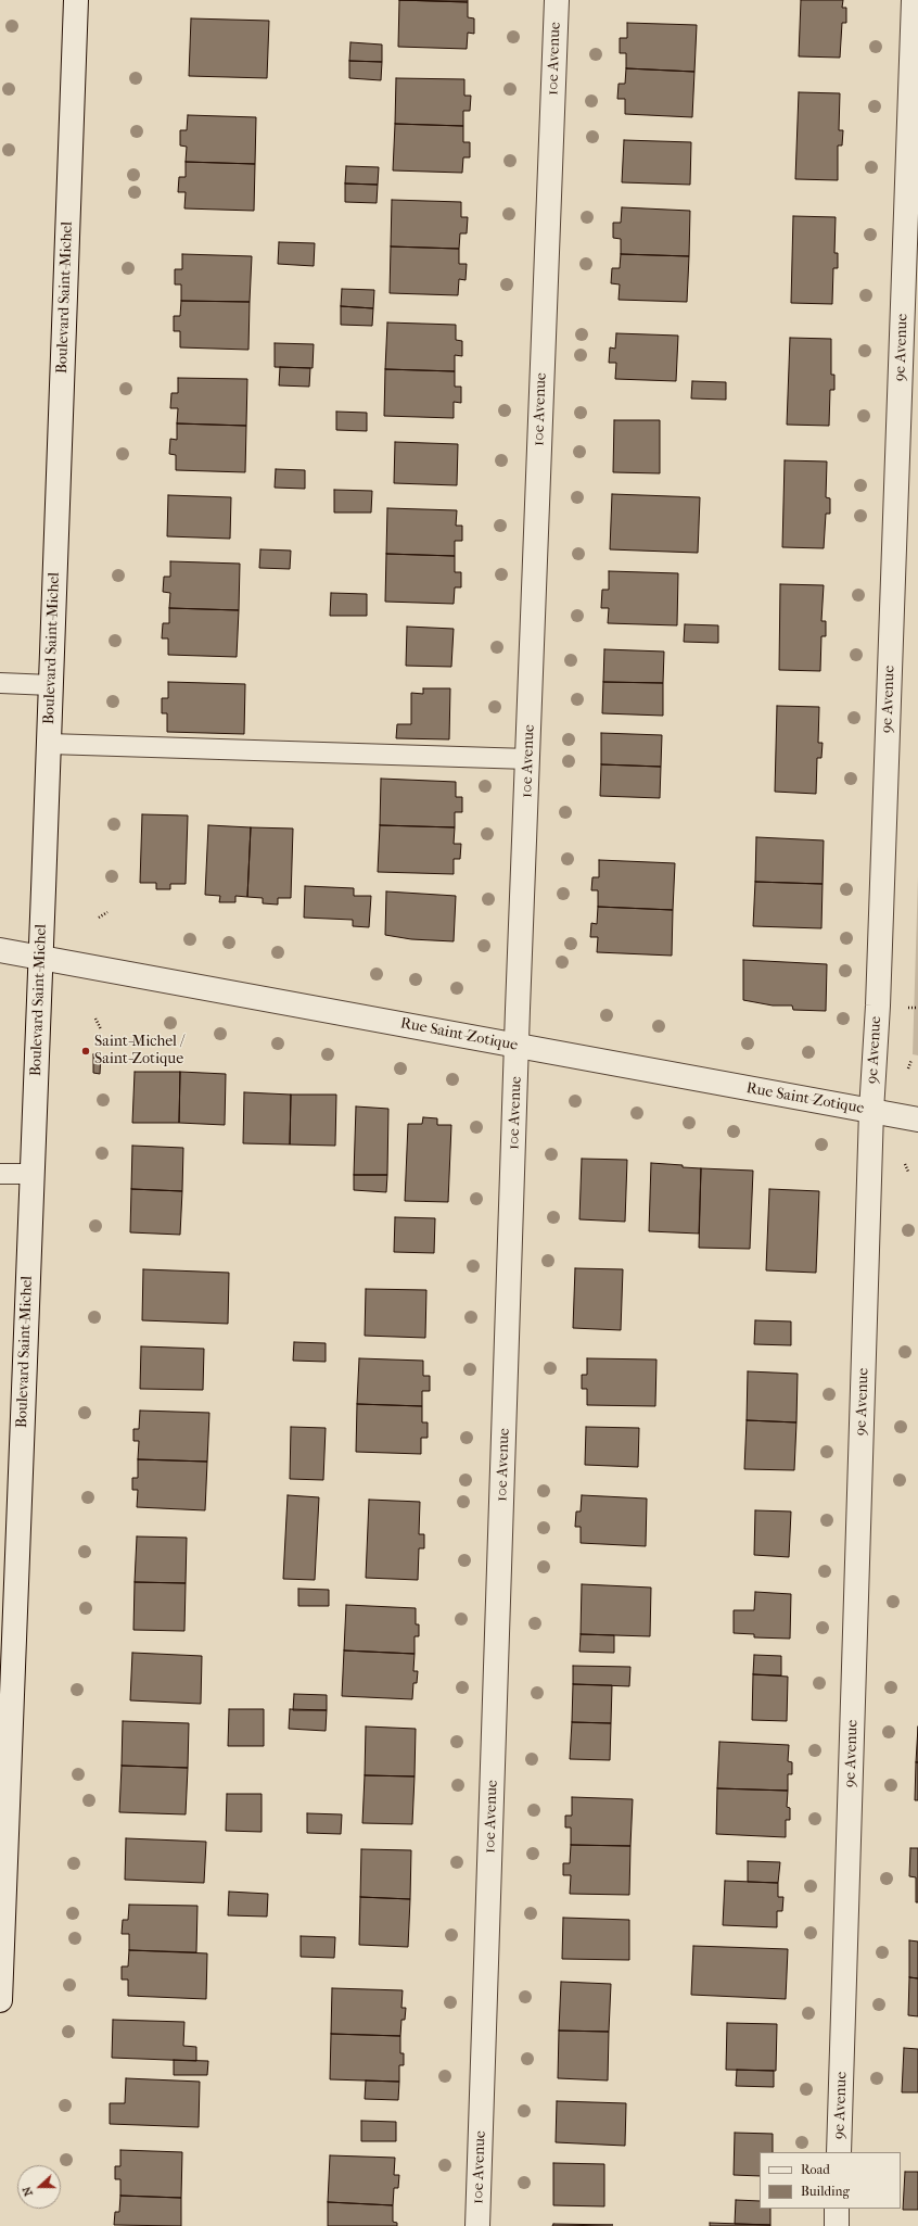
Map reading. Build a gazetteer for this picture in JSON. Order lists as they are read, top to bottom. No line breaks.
{"streets":{"street":["10e Avenue","Boulevard Saint-Michel","9e Avenue","Rue Saint-Zotique"]},"crossings":[["10e Avenue","Rue Saint-Zotique"],["Boulevard Saint-Michel","Rue Saint-Zotique"],["9e Avenue","Rue Saint-Zotique"]],"places":["Saint-Michel / Saint-Zotique"],"legend":["Road","Building"],"north":"left"}
